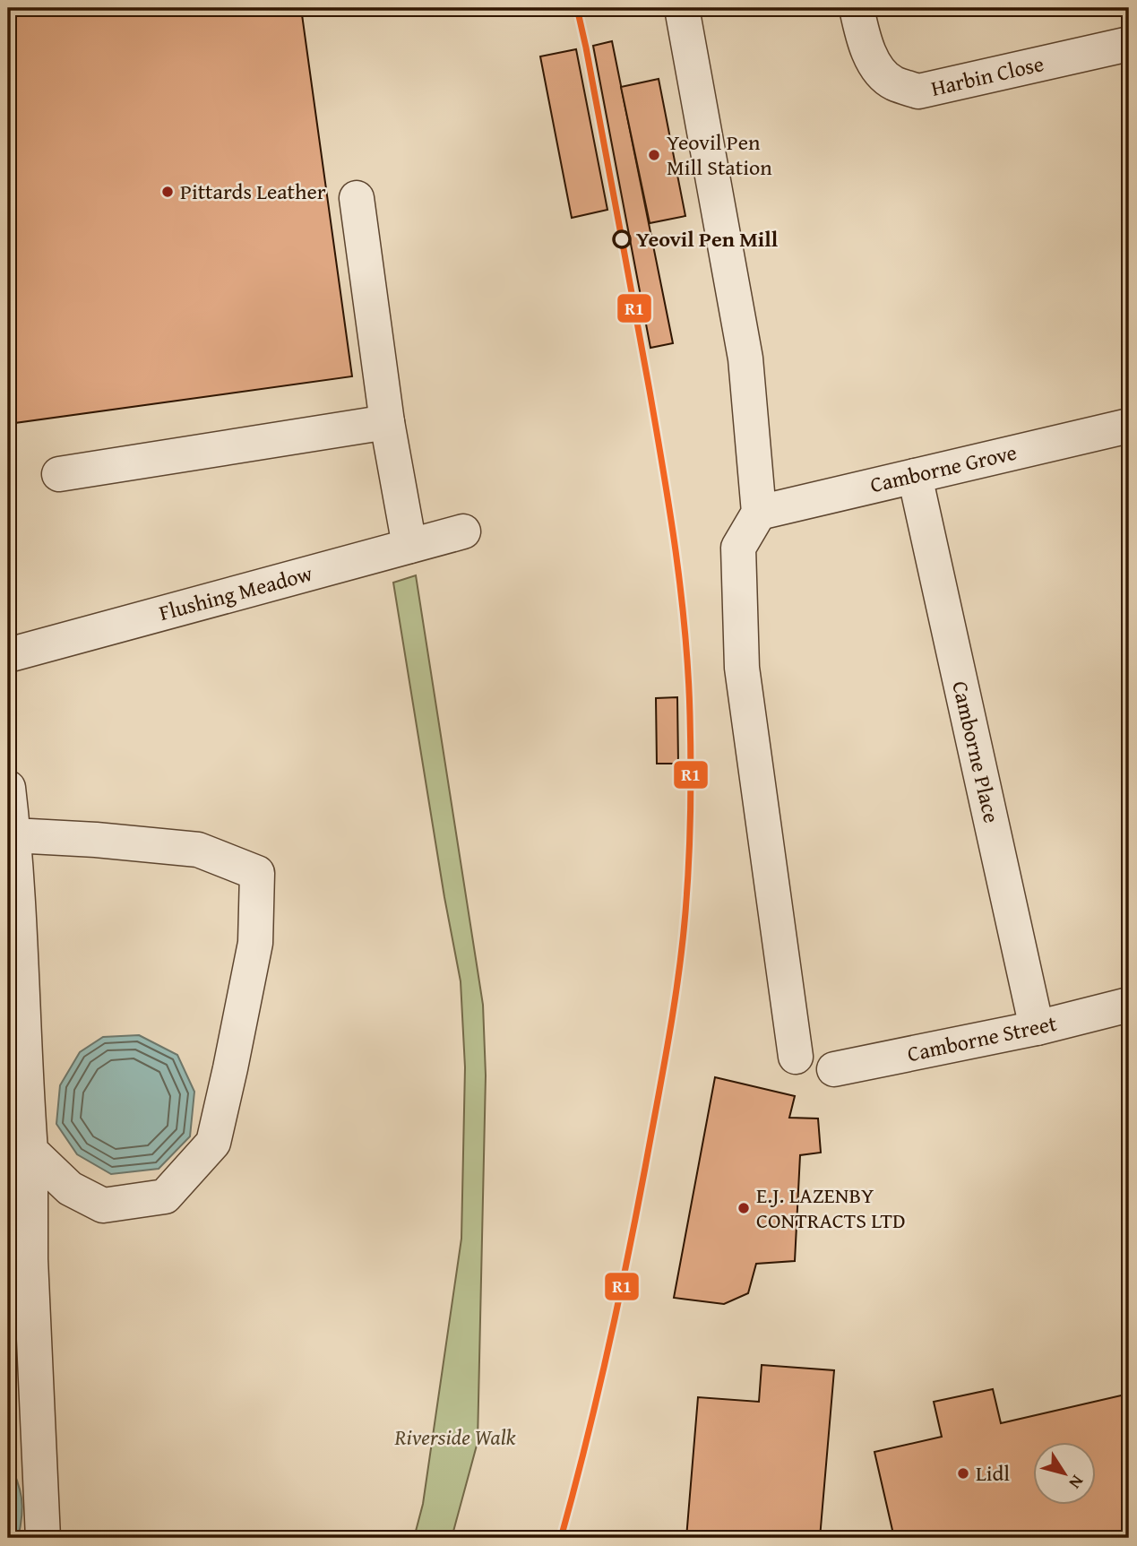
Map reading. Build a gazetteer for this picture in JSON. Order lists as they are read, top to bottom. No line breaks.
{"streets":{"street":["Harbin Close","Camborne Grove","Flushing Meadow","Camborne Place","Camborne Street"]},"crossings":[["Camborne Grove","Camborne Place"],["Camborne Place","Camborne Street"]],"parks":["Riverside Walk"],"places":["Yeovil Pen Mill Station","Pittards Leather","Yeovil Pen Mill","E.J. LAZENBY CONTRACTS LTD","Lidl"],"lines":["transit line R1"],"north":"bottom right"}
